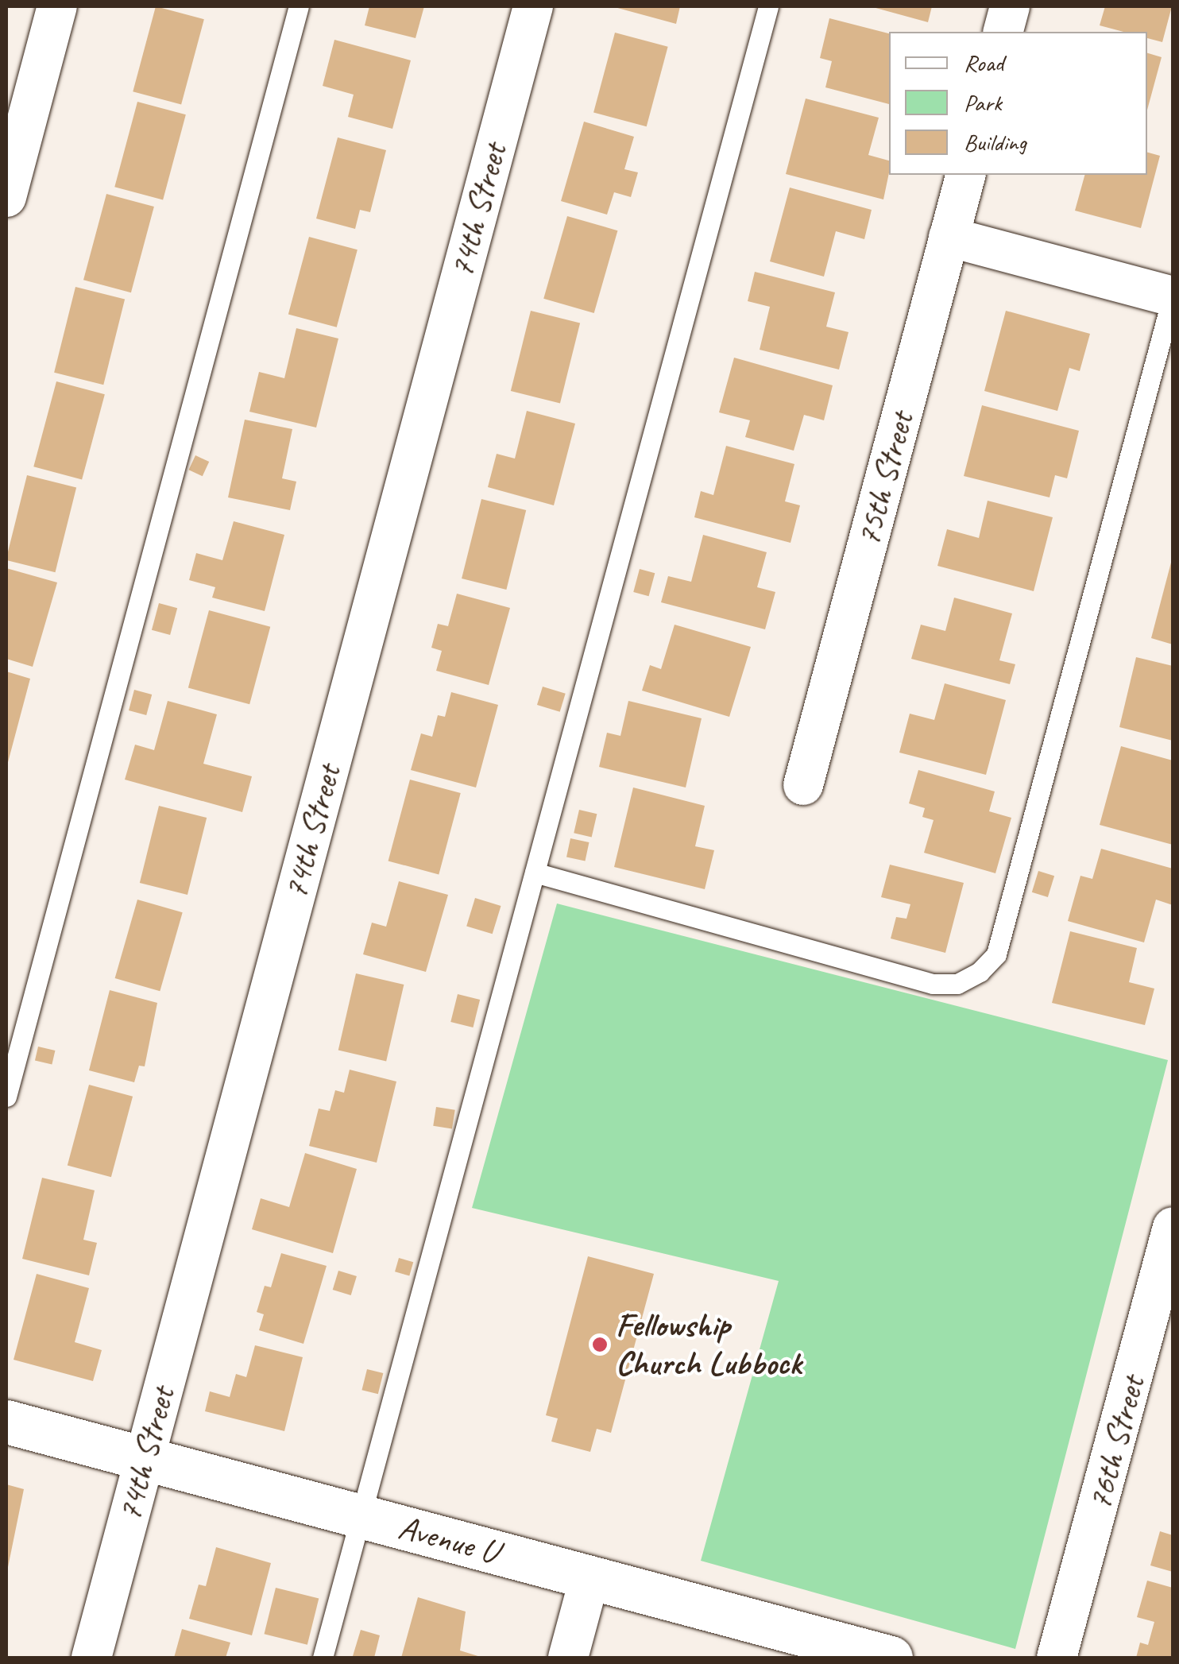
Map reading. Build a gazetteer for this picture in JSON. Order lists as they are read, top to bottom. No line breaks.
{"streets":{"street":["74th Street","75th Street","76th Street","Avenue U"]},"crossings":[["74th Street","Avenue U"]],"places":["Fellowship Church Lubbock"],"legend":["Road","Park","Building"]}
